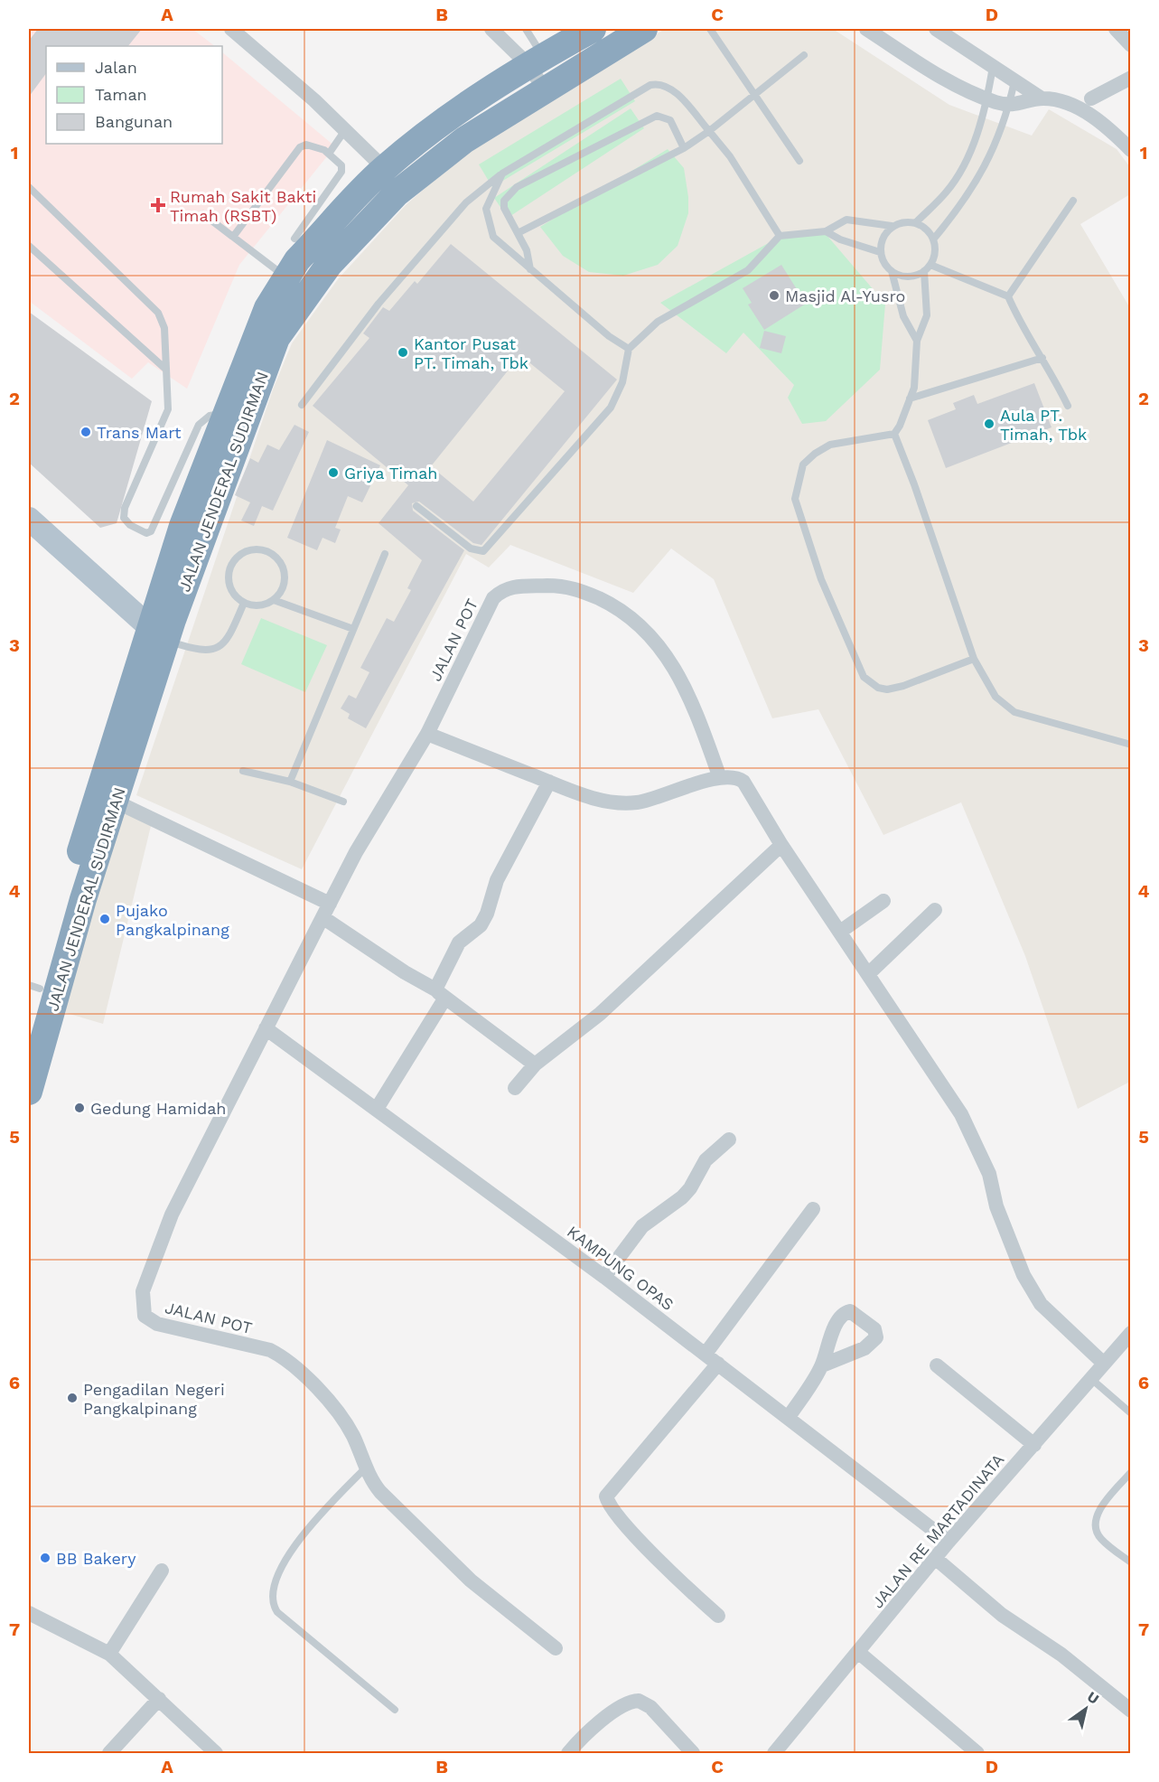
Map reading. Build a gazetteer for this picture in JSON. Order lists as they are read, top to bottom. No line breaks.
{"streets":{"highway":["JALAN JENDERAL SUDIRMAN"],"street":["JALAN POT","KAMPUNG OPAS","JALAN RE MARTADINATA"]},"crossings":[["JALAN POT","KAMPUNG OPAS"],["KAMPUNG OPAS","JALAN RE MARTADINATA"]],"places":{"health":["Rumah Sakit Bakti Timah (RSBT)"],"other":["Masjid Al-Yusro","Kantor Pusat PT. Timah, Tbk","Aula PT. Timah, Tbk","Trans Mart","Griya Timah","Pujako Pangkalpinang","Gedung Hamidah","Pengadilan Negeri Pangkalpinang","BB Bakery"]},"legend":["Jalan","Taman","Bangunan"],"north":"top right","grid":{"columns":["A","B","C","D"],"rows":["1","2","3","4","5","6","7"]}}
